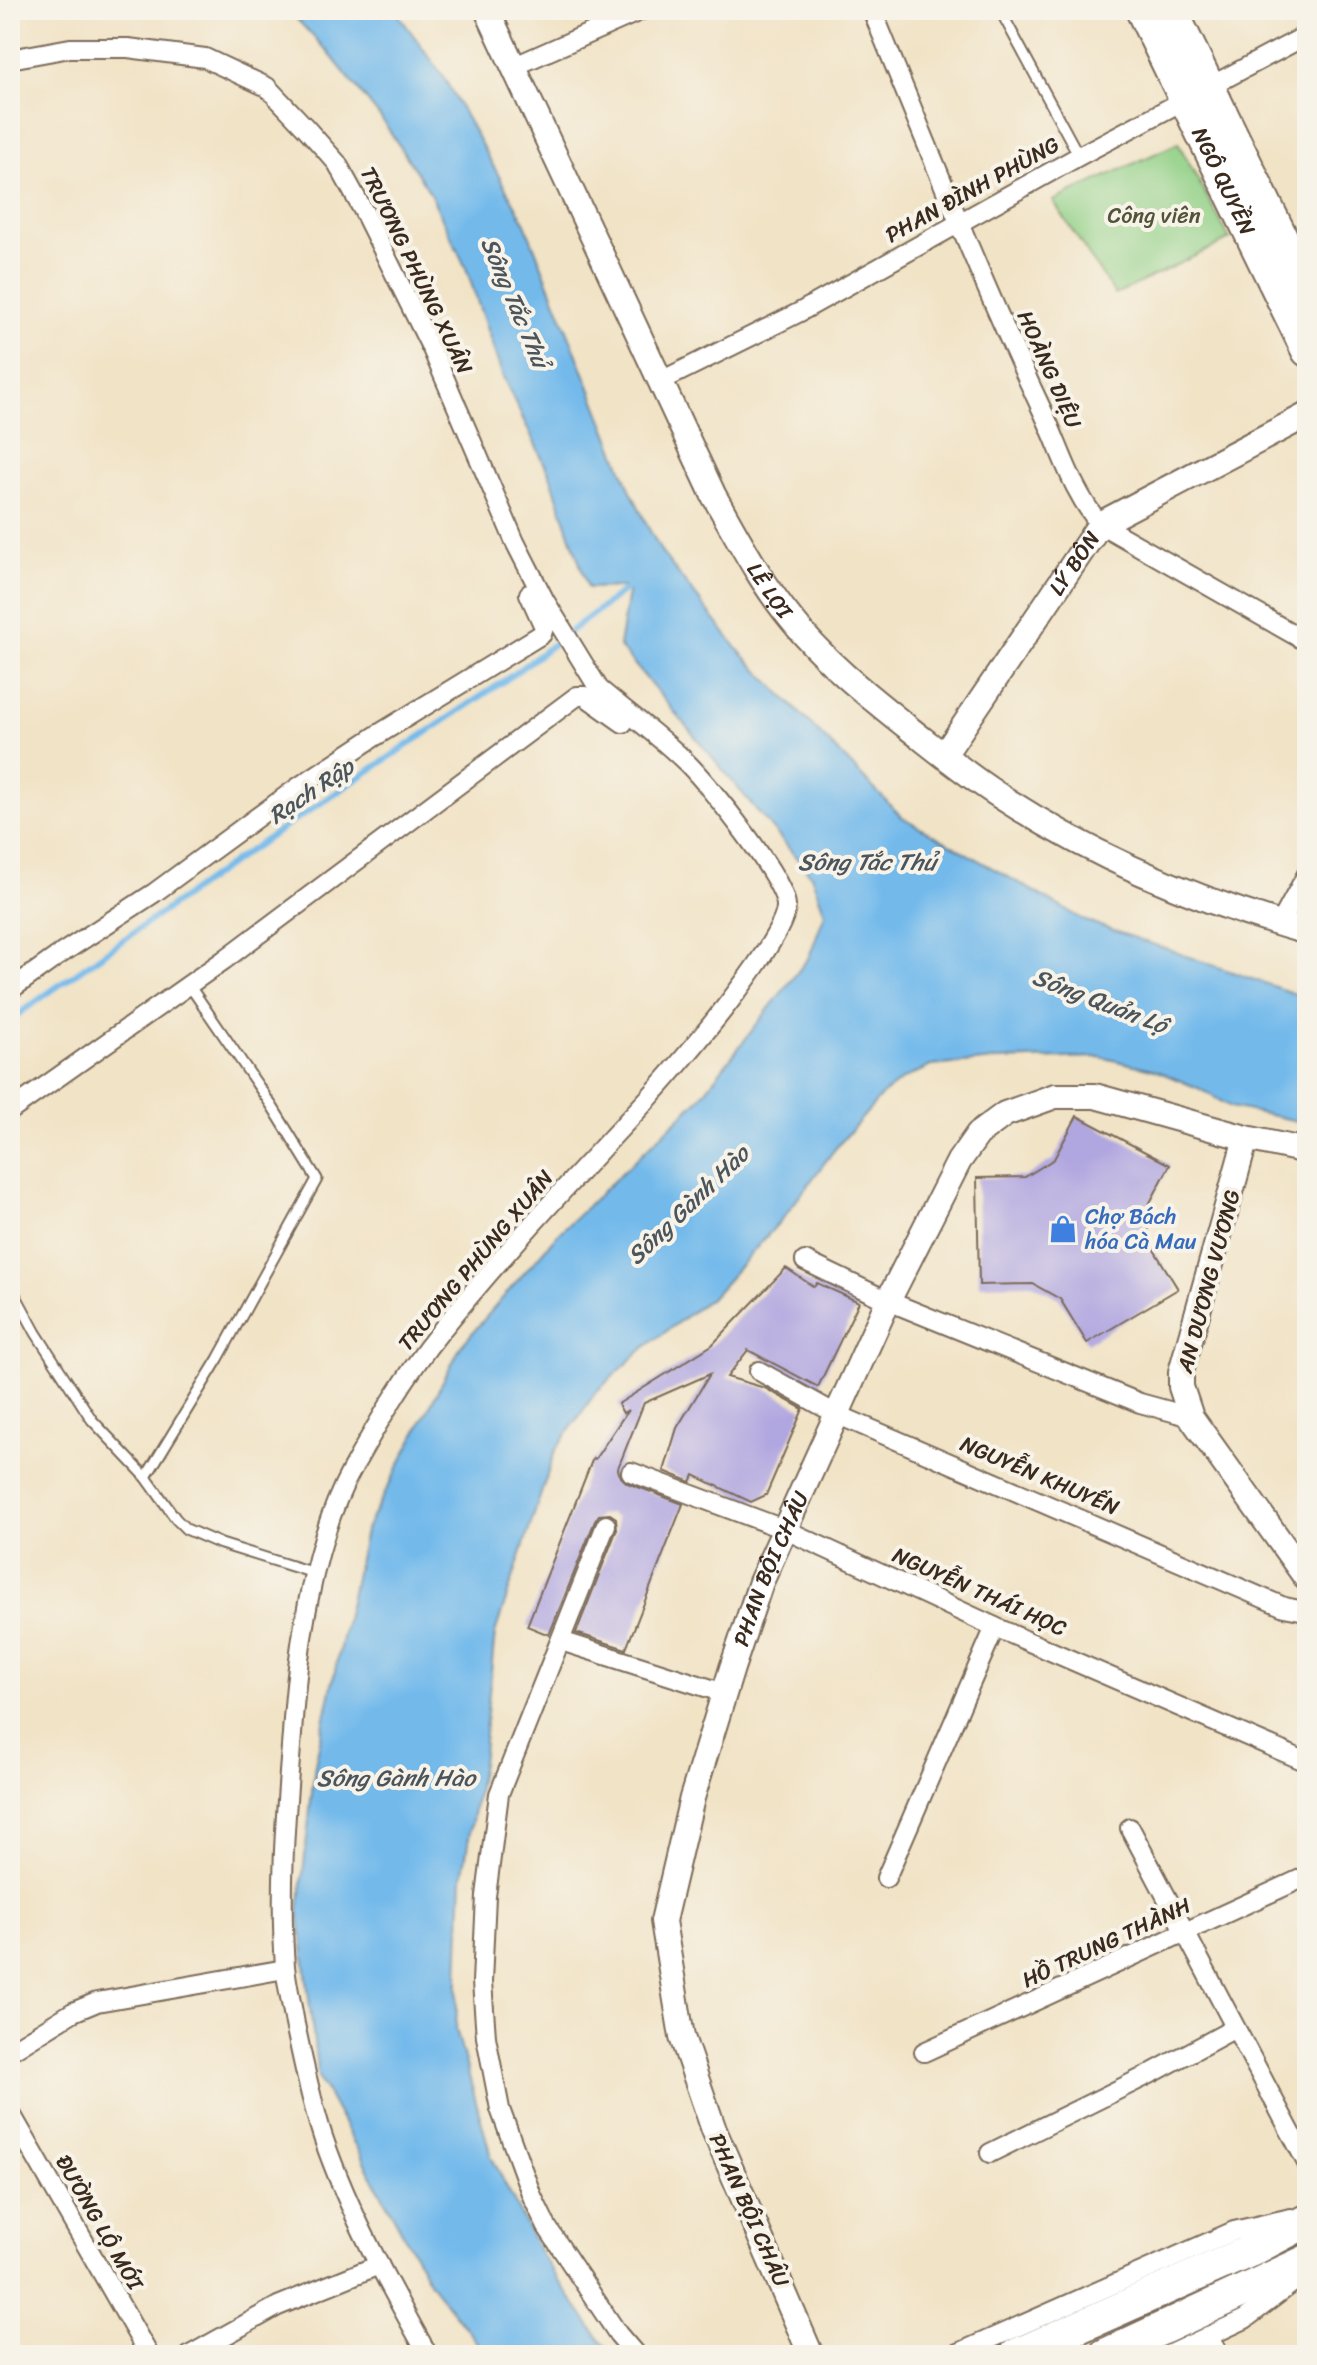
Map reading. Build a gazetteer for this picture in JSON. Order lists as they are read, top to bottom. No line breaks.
{"streets":{"main road":["NGÔ QUYỀN"],"street":["PHAN ĐÌNH PHÙNG","TRƯƠNG PHÙNG XUÂN","HOÀNG DIỆU","LÝ BÔN","LÊ LỢI","AN DƯƠNG VƯƠNG","NGUYỄN KHUYẾN","PHAN BỘI CHÂU","NGUYỄN THÁI HỌC","HỒ TRUNG THÀNH","ĐƯỜNG LỘ MỚI"]},"crossings":[["NGÔ QUYỀN","PHAN ĐÌNH PHÙNG"],["PHAN ĐÌNH PHÙNG","HOÀNG DIỆU"],["PHAN ĐÌNH PHÙNG","LÊ LỢI"],["HOÀNG DIỆU","LÝ BÔN"],["LÝ BÔN","LÊ LỢI"],["AN DƯƠNG VƯƠNG","PHAN BỘI CHÂU"],["NGUYỄN KHUYẾN","PHAN BỘI CHÂU"],["PHAN BỘI CHÂU","NGUYỄN THÁI HỌC"]],"water":["Sông Tắc Thủ","Rạch Rập","Sông Quản Lộ","Sông Gành Hào"],"parks":["Công viên"],"places":{"shop":["Chợ Bách hóa Cà Mau"]}}
